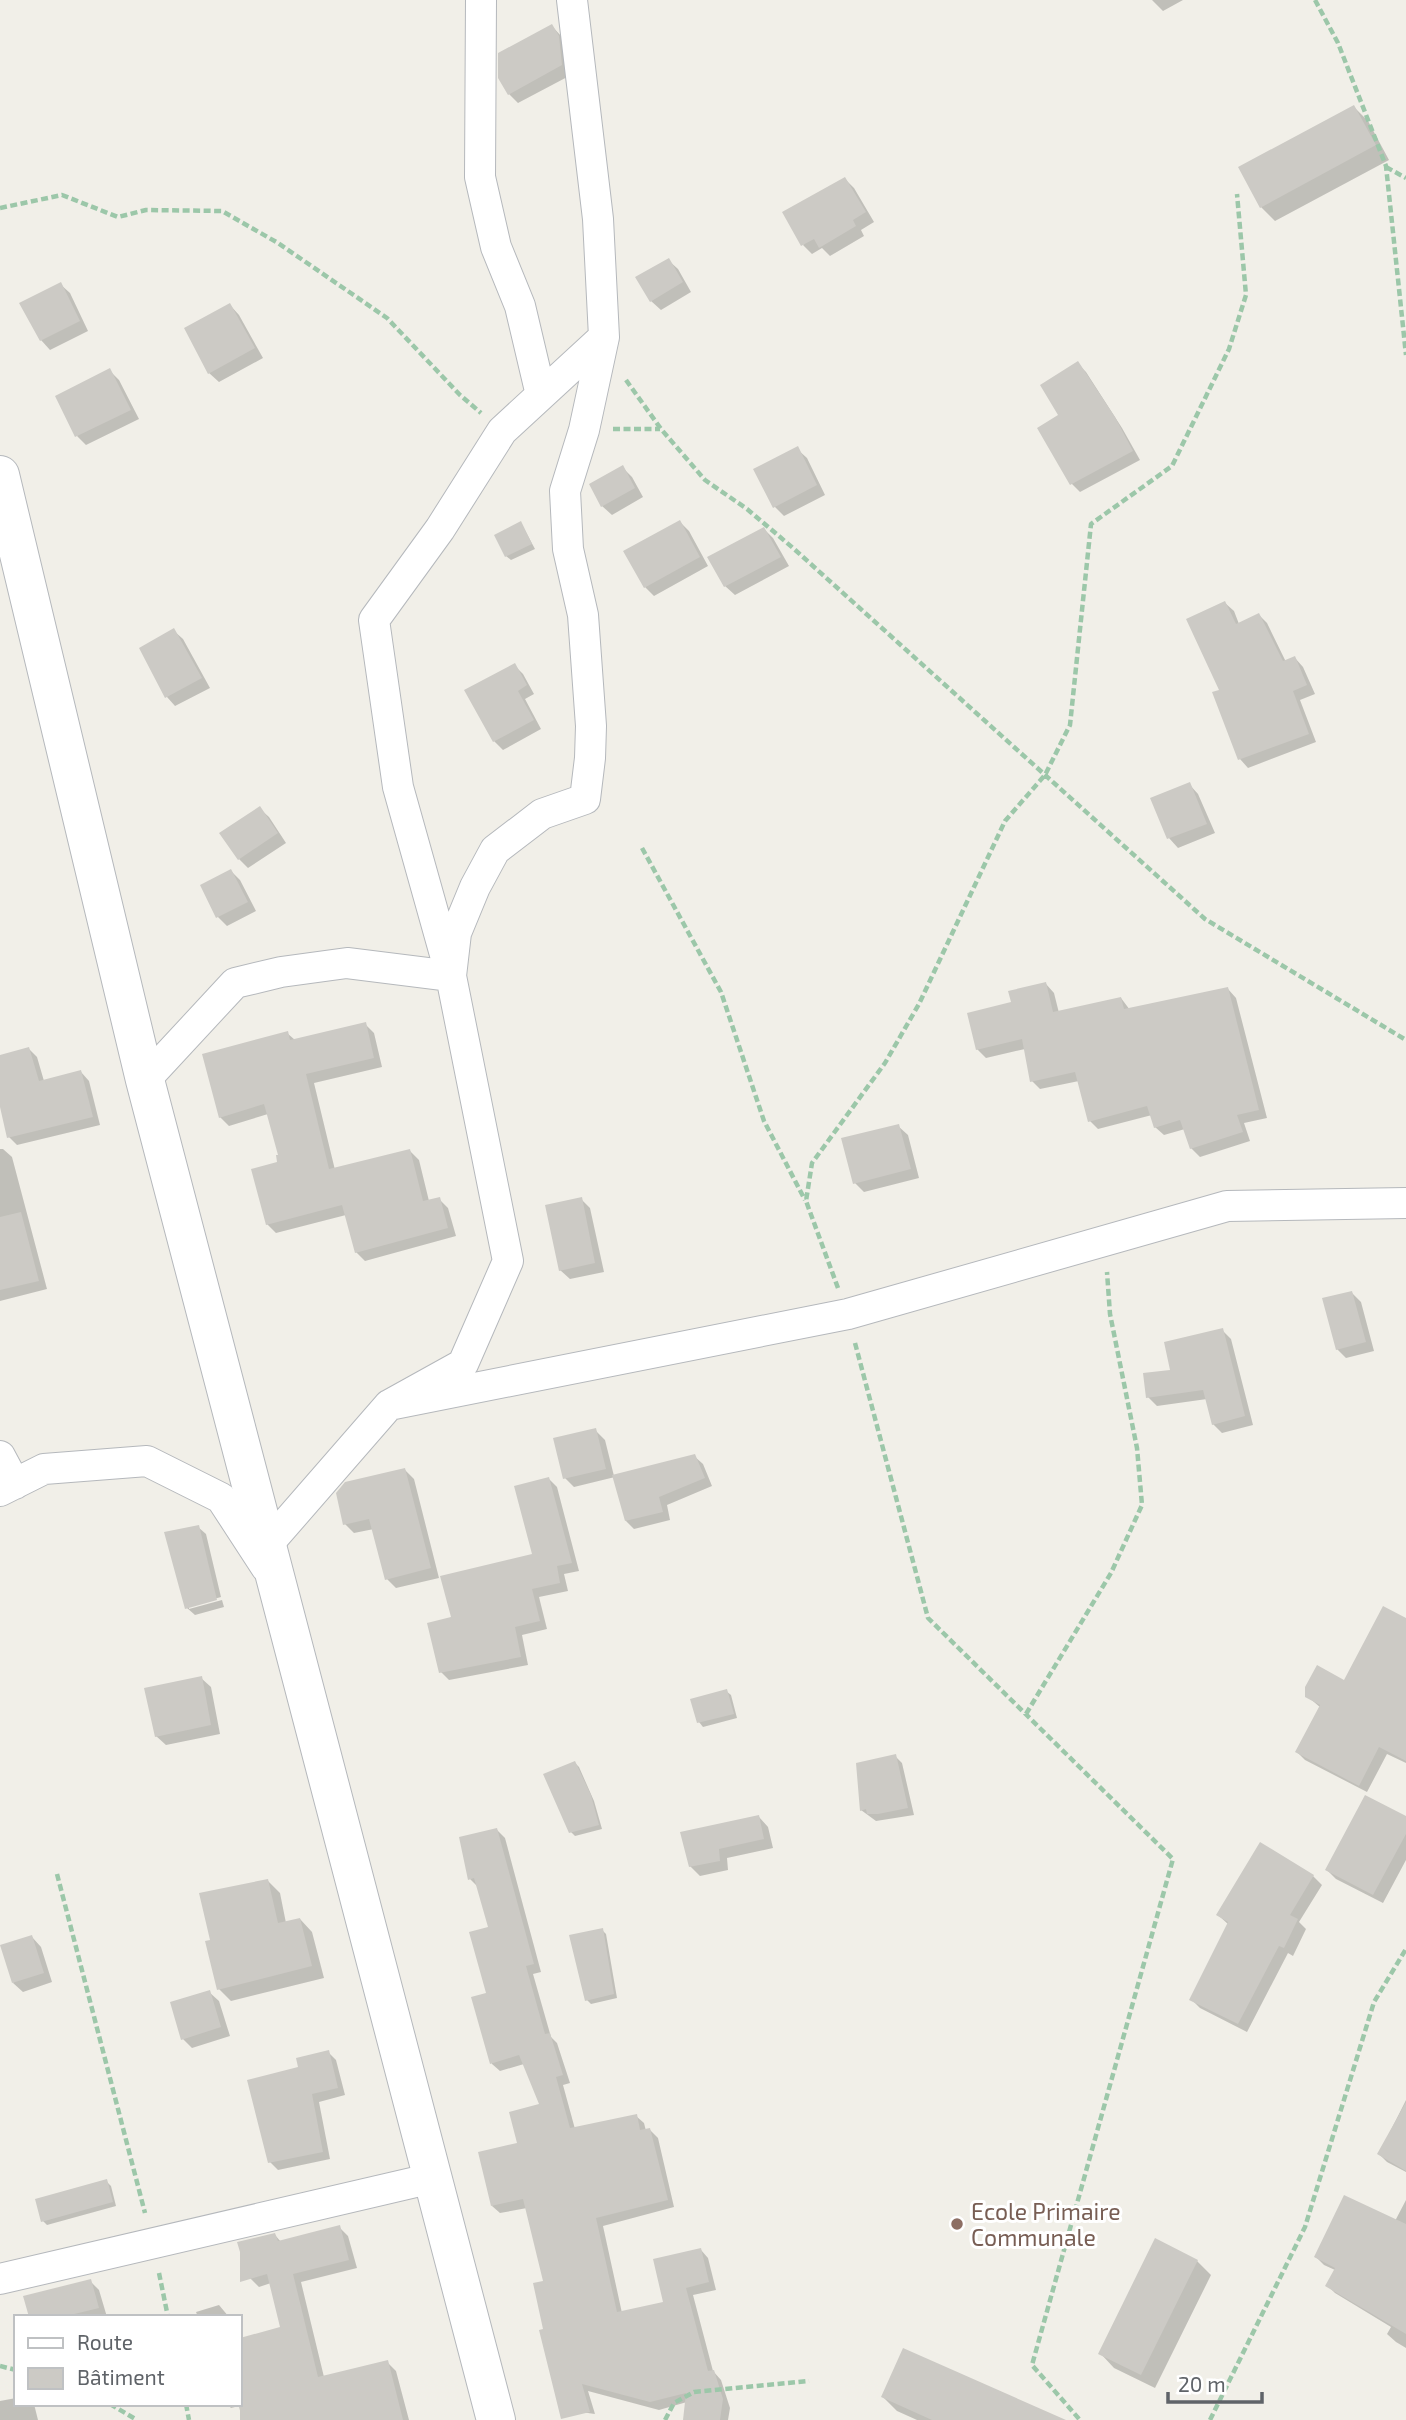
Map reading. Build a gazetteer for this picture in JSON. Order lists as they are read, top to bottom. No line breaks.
{"places":["Ecole Primaire Communale"],"legend":["Route","Bâtiment"],"scale_bar":"20 m"}
